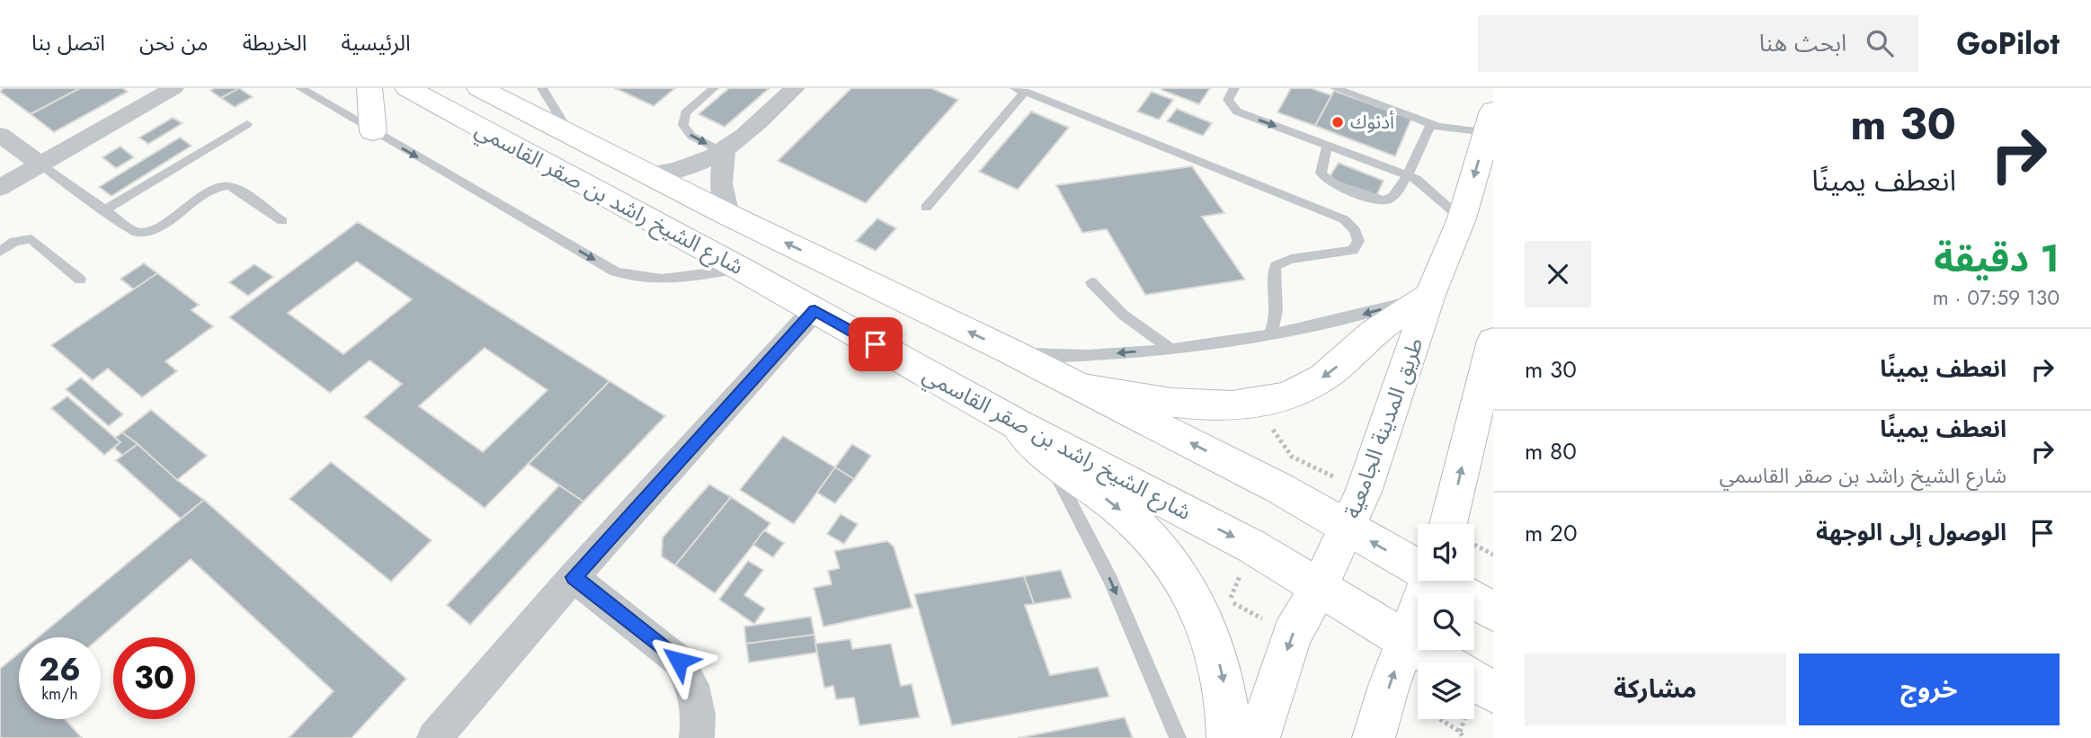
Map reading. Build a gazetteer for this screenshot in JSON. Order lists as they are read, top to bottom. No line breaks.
{"streets":{"main road":["شارع الشيخ راشد بن صقر القاسمي","طريق المدينة الجامعية"]},"crossings":[["شارع الشيخ راشد بن صقر القاسمي","طريق المدينة الجامعية"]],"places":["أدنوك"],"page":{"header":"GoPilot","search":"ابحث هنا","nav":["الرئيسية","الخريطة","من نحن","اتصل بنا"],"turn":["30 m","انعطف يمينًا"],"heading":["1 دقيقة","130 m · 07:59"],"list":[{"name":"انعطف يمينًا","value":"30 m"},{"name":"انعطف يمينًا","note":"شارع الشيخ راشد بن صقر القاسمي","value":"80 m"},{"name":"الوصول إلى الوجهة","value":"20 m"}],"speed":"26 km/h","limit":"30","buttons":["خروج","مشاركة"]}}
